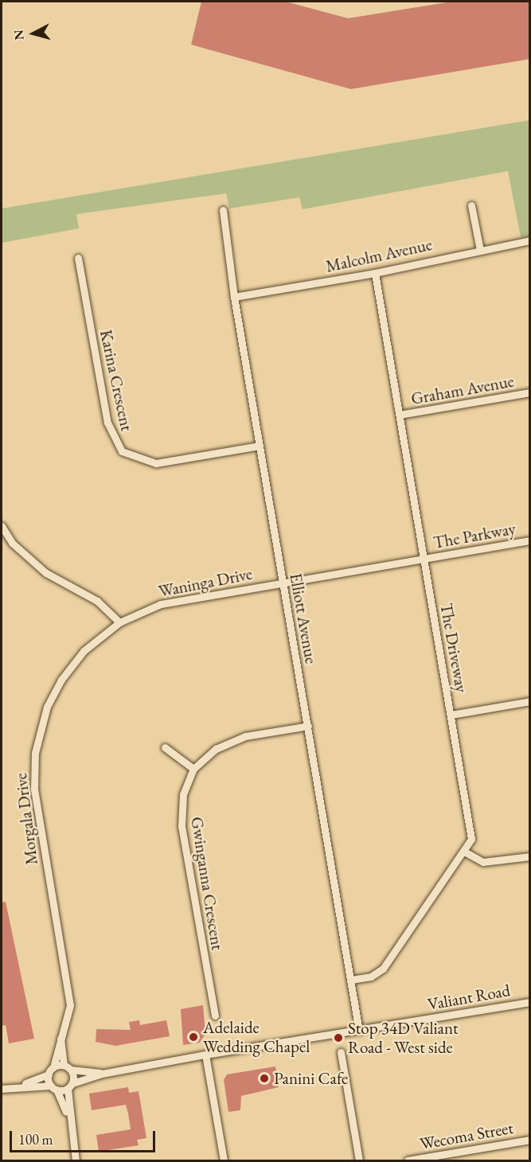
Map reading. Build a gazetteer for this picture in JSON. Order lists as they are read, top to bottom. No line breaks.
{"streets":{"street":["Malcolm Avenue","Karina Crescent","Graham Avenue","The Parkway","Waninga Drive","Elliott Avenue","The Driveway","Morgala Drive","Gwinganna Crescent","Valiant Road","Wecoma Street"]},"crossings":[["Malcolm Avenue","Elliott Avenue"],["Malcolm Avenue","The Driveway"],["Karina Crescent","Elliott Avenue"],["Graham Avenue","The Driveway"],["The Parkway","Waninga Drive"],["The Parkway","The Driveway"],["Waninga Drive","Elliott Avenue"],["Waninga Drive","The Driveway"],["Waninga Drive","Morgala Drive"],["Elliott Avenue","The Driveway"],["Elliott Avenue","Gwinganna Crescent"],["Elliott Avenue","Valiant Road"],["Morgala Drive","Valiant Road"]],"places":["Adelaide Wedding Chapel","Stop 34D Valiant Road - West side","Panini Cafe"],"scale_bar":"100 m","north":"left"}
